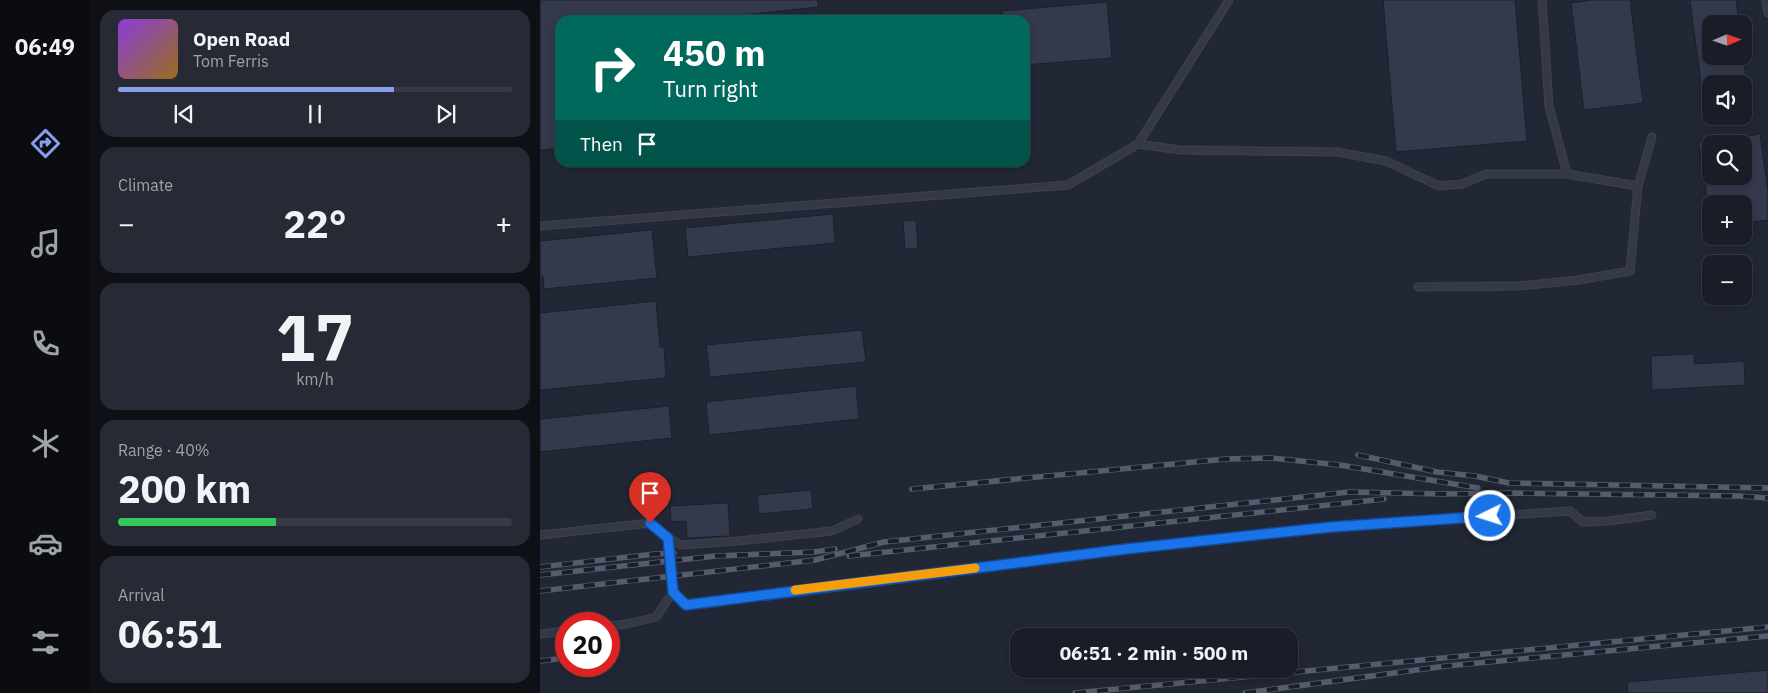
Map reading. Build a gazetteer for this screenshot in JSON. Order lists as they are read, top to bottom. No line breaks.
{"north":"right","page":{"tabs":"06:49","map_buttons":["+","−"],"turn":["450 m","Turn right"],"song":["Open Road","Tom Ferris"],"then":"Then","tile":["Climate",["17","km/h"],["Range · 40%","200 km"],["Arrival","06:51"]],"heat":["−","22°","+"],"limit":"20","trip":"06:51 · 2 min · 500 m"}}
